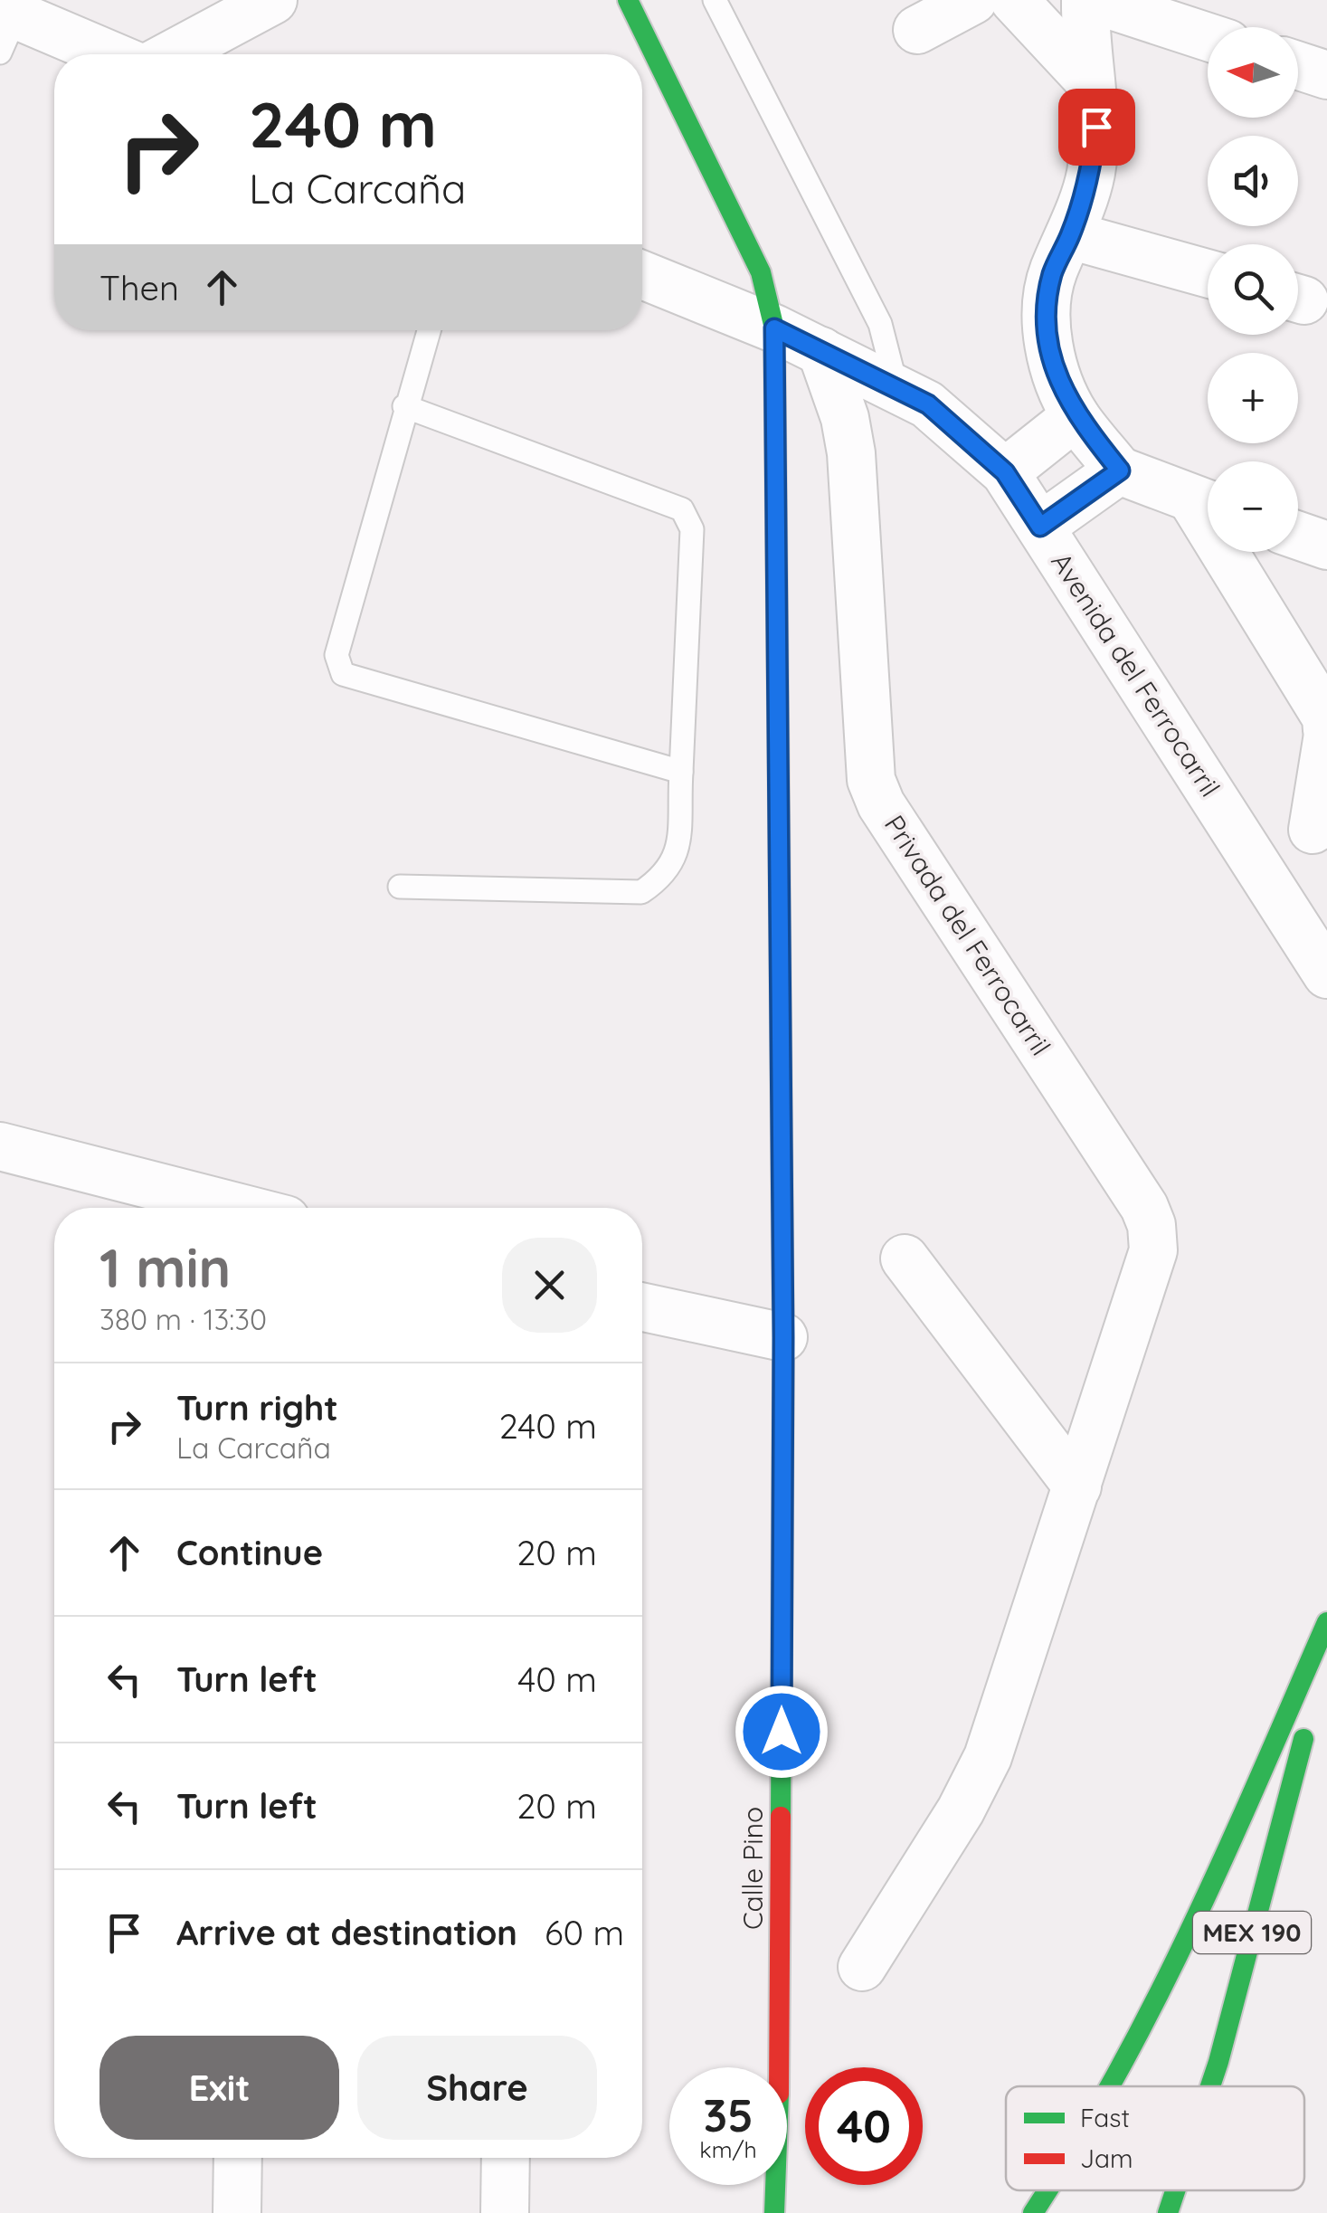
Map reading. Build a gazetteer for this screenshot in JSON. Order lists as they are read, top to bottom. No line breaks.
{"streets":{"main road":["Calle Pino","MEX 190"],"street":["Avenida del Ferrocarril","Privada del Ferrocarril"]},"crossings":[["Avenida del Ferrocarril","Privada del Ferrocarril"],["Avenida del Ferrocarril","Calle Pino"]],"legend":["Fast","Jam"],"north":"left","page":{"map_buttons":["+","−"],"turn":["240 m","La Carcaña"],"then":"Then","heading":["1 min","380 m · 13:30"],"list":[{"name":"Turn right","note":"La Carcaña","value":"240 m"},{"name":"Continue","value":"20 m"},{"name":"Turn left","value":"40 m"},{"name":"Turn left","value":"20 m"},{"name":"Arrive at destination","value":"60 m"}],"buttons":["Exit","Share"],"speed":"35 km/h","limit":"40"}}
